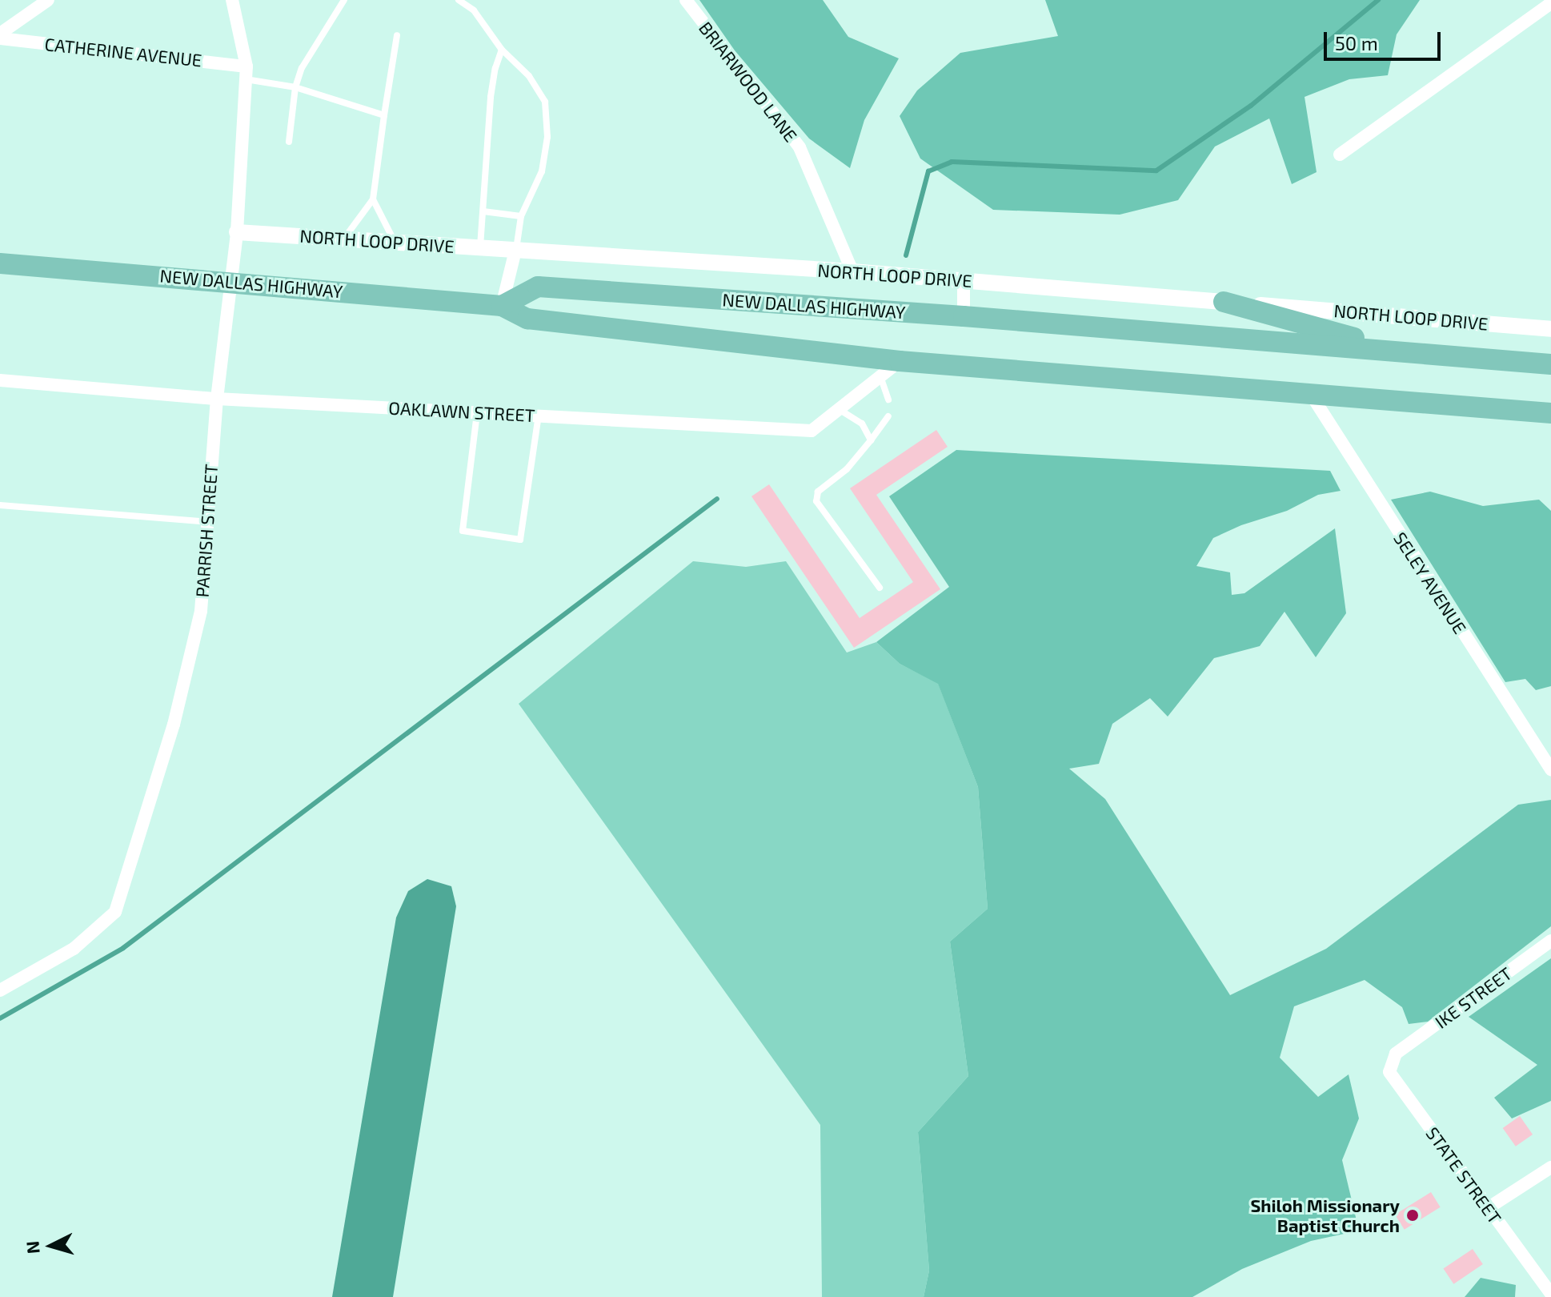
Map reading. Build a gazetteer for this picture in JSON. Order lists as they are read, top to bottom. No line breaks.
{"streets":{"main road":["NORTH LOOP DRIVE","NEW DALLAS HIGHWAY"],"street":["CATHERINE AVENUE","BRIARWOOD LANE","OAKLAWN STREET","PARRISH STREET","SELEY AVENUE","IKE STREET","STATE STREET"]},"crossings":[["CATHERINE AVENUE","PARRISH STREET"],["BRIARWOOD LANE","NORTH LOOP DRIVE"],["NORTH LOOP DRIVE","NEW DALLAS HIGHWAY"],["NORTH LOOP DRIVE","PARRISH STREET"],["NEW DALLAS HIGHWAY","OAKLAWN STREET"],["NEW DALLAS HIGHWAY","PARRISH STREET"],["OAKLAWN STREET","PARRISH STREET"],["IKE STREET","STATE STREET"]],"places":["Shiloh Missionary Baptist Church"],"scale_bar":"50 m","north":"left"}
